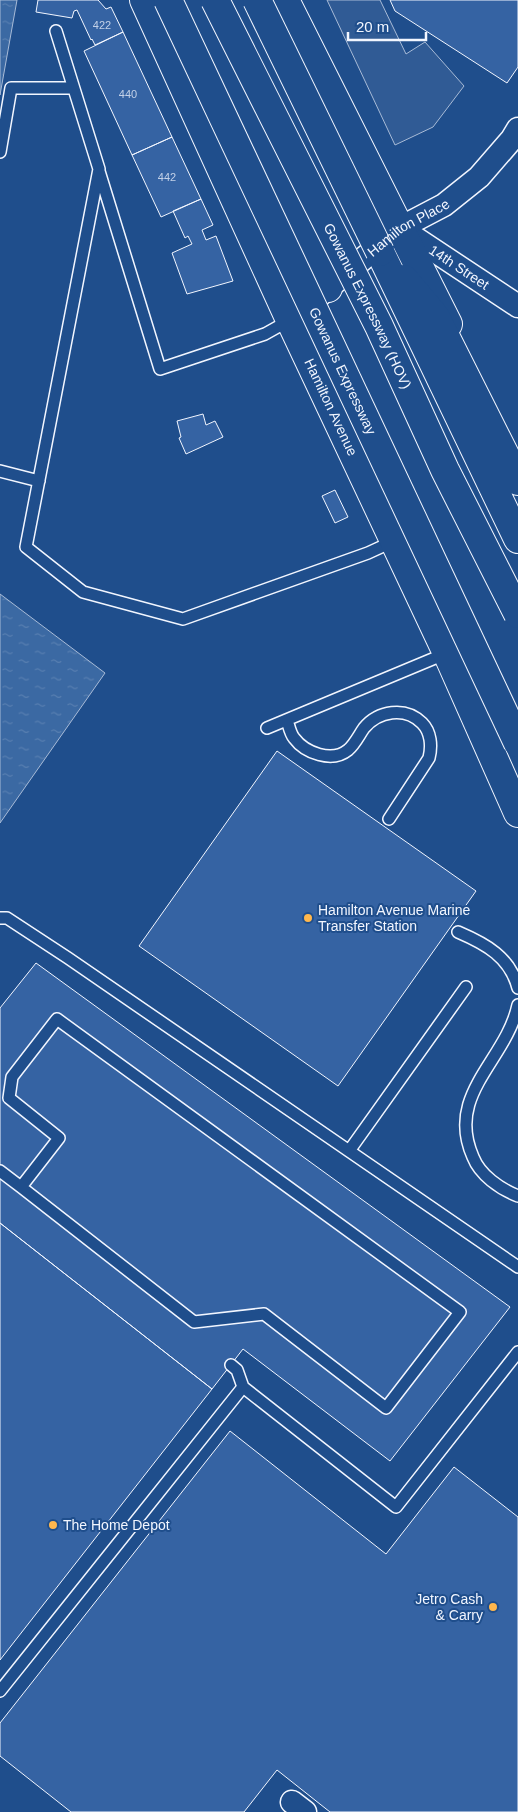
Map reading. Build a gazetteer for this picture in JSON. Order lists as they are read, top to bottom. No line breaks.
{"streets":{"main road":["Gowanus Expressway (HOV)","Gowanus Expressway","Hamilton Avenue"],"street":["Hamilton Place","14th Street"]},"crossings":[["Hamilton Place","14th Street"],["Hamilton Place","Hamilton Avenue"]],"places":["Hamilton Avenue Marine Transfer Station","The Home Depot","Jetro Cash & Carry"],"house_numbers":["422","440","442"],"scale_bar":"20 m"}
